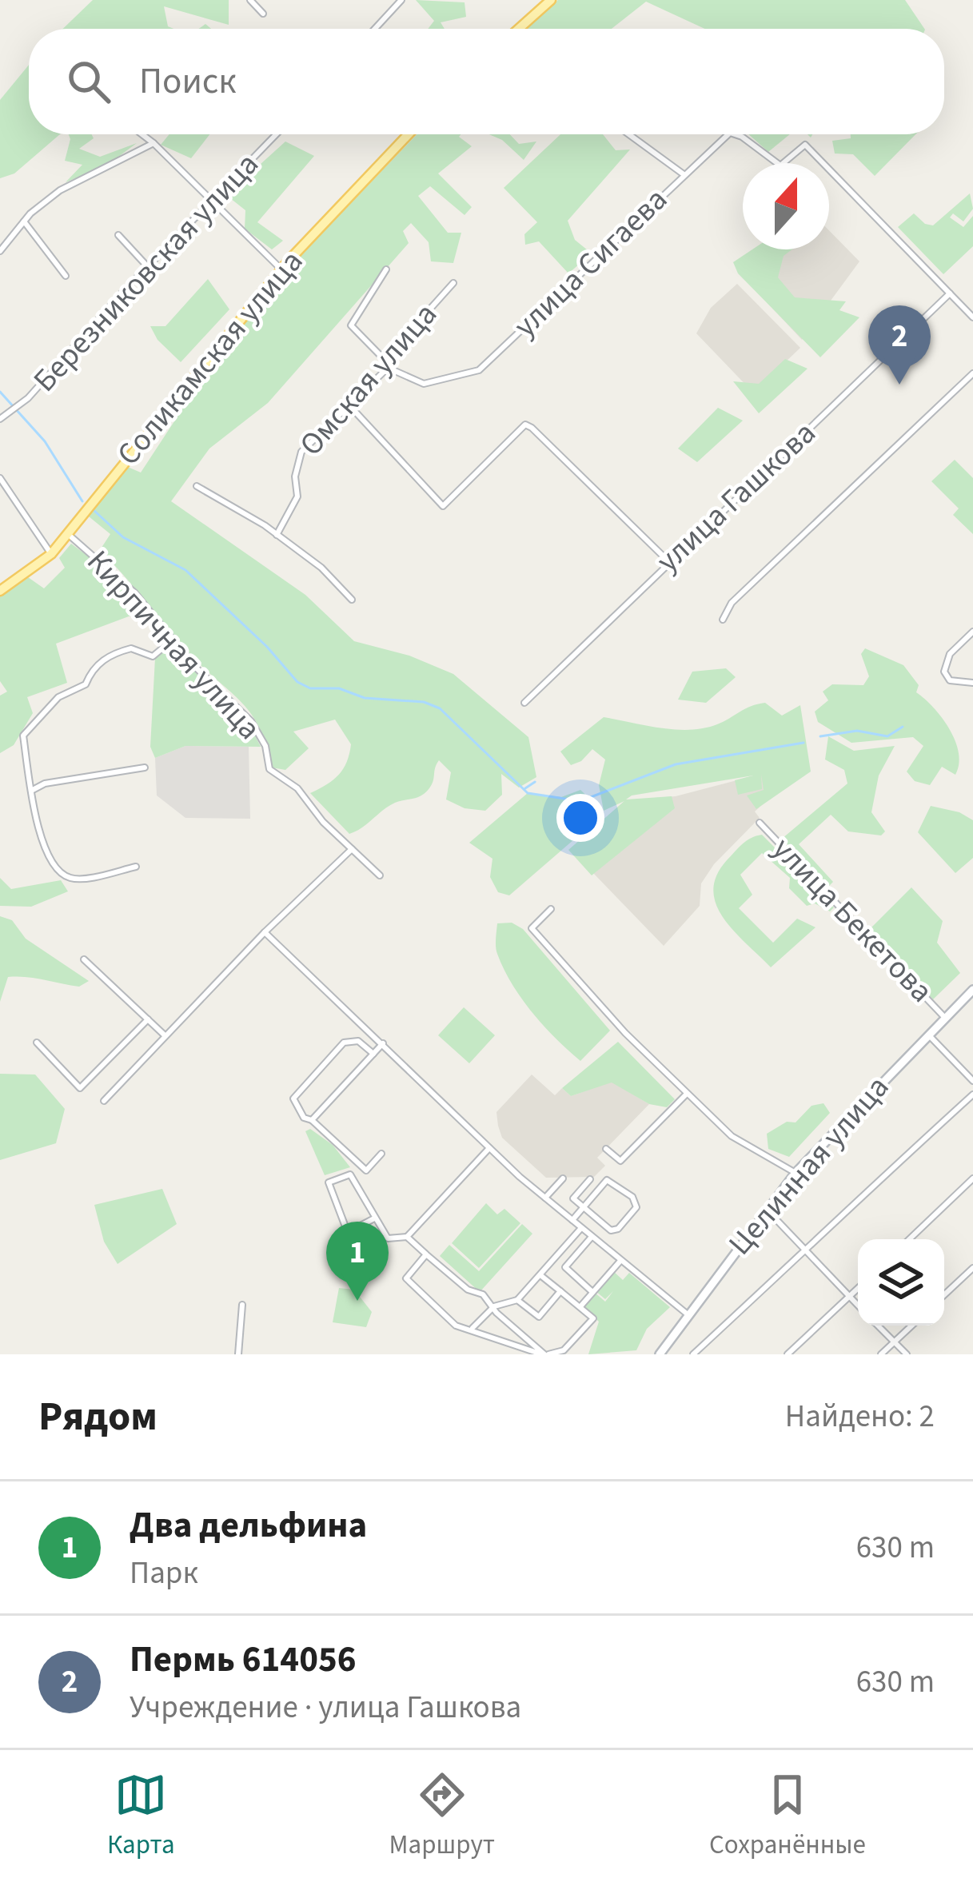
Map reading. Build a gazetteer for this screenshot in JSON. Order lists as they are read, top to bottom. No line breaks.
{"streets":{"main road":["Соликамская улица","Целинная улица"],"street":["улица Сигаева","Березниковская улица","Омская улица","улица Гашкова","Кирпичная улица","улица Бекетова"]},"crossings":[["улица Сигаева","Омская улица"],["улица Сигаева","улица Гашкова"],["Соликамская улица","Кирпичная улица"],["улица Бекетова","Целинная улица"]],"north":"top","page":{"search":"Поиск","pins":["2","1"],"heading":["Рядом","Найдено: 2"],"list":[{"mark":"1","name":"Два дельфина","note":"Парк","value":"630 m"},{"mark":"2","name":"Пермь 614056","note":"Учреждение · улица Гашкова","value":"630 m"}],"nav":["Карта","Маршрут","Сохранённые"]}}
